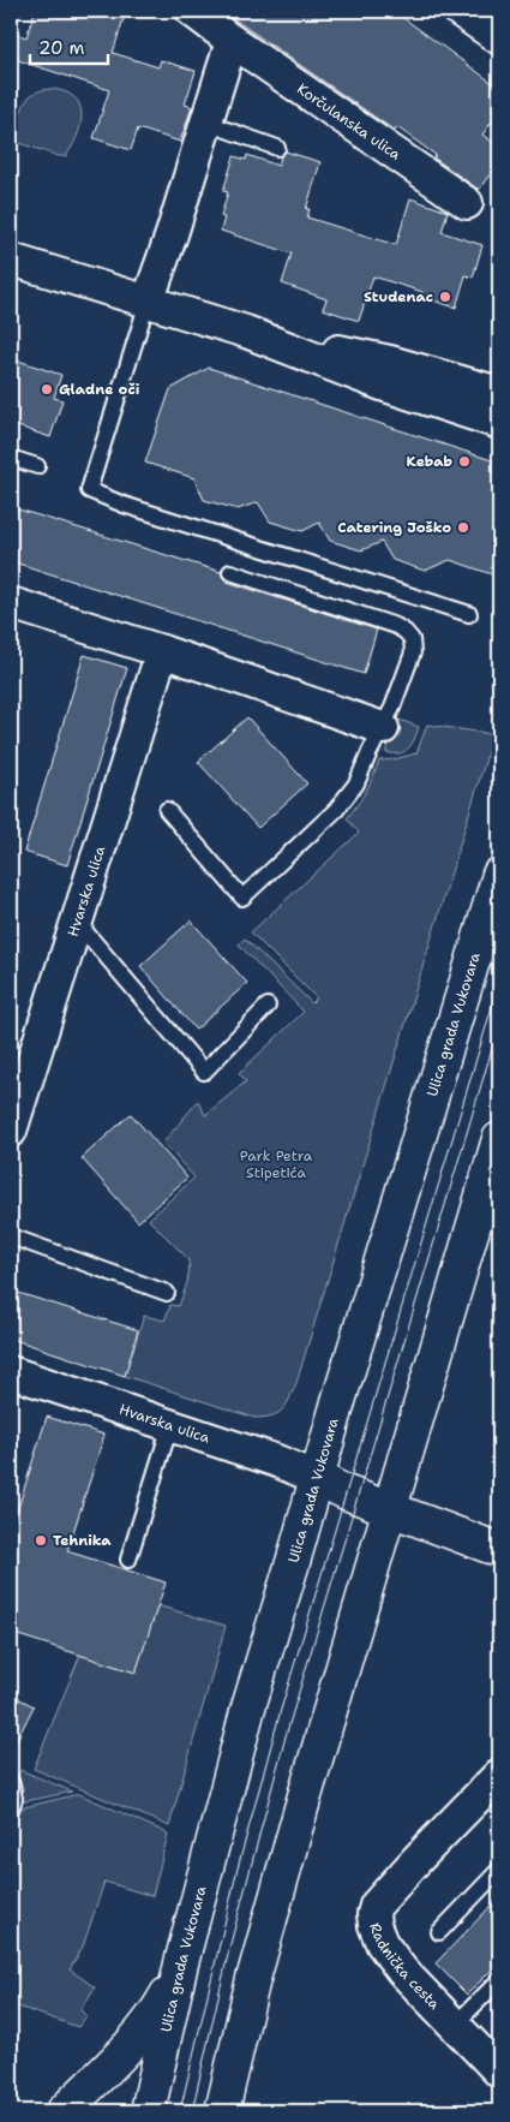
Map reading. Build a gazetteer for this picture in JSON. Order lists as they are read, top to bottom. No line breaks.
{"streets":{"main road":["Ulica grada Vukovara"],"street":["Korčulanska ulica","Hvarska ulica","Radnička cesta"]},"crossings":[["Hvarska ulica","Ulica grada Vukovara"]],"parks":["Park Petra Stipetića"],"places":["Studenac","Gladne oči","Kebab","Catering Joško","Tehnika"],"scale_bar":"20 m"}
